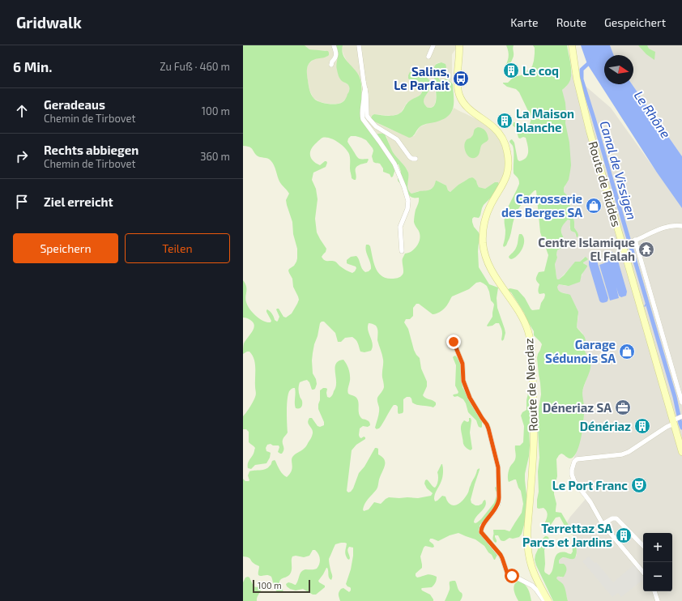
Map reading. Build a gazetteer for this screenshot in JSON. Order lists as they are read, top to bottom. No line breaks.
{"streets":{"main road":["Route de Riddes","Route de Nendaz"]},"water":["Le Rhône","Canal de Vissigen"],"places":{"building":["Le coq","La Maison blanche","Dénériaz","Terrettaz SA Parcs et Jardins"],"bus stop":["Salins, Le Parfait"],"shop":["Carrosserie des Berges SA","Garage Sédunois SA"],"temple":["Centre Islamique El Falah"],"office":["Déneriaz SA"],"theatre":["Le Port Franc"]},"scale_bar":"100 m","north":"right","page":{"header":"Gridwalk","nav":["Karte","Route","Gespeichert"],"heading":["6 Min.","Zu Fuß · 460 m"],"list":[["Geradeaus","Chemin de Tirbovet","100 m"],["Rechts abbiegen","Chemin de Tirbovet","360 m"],"Ziel erreicht"],"buttons":["Speichern","Teilen"],"map_buttons":["+","−"],"scale":"100 m"}}
